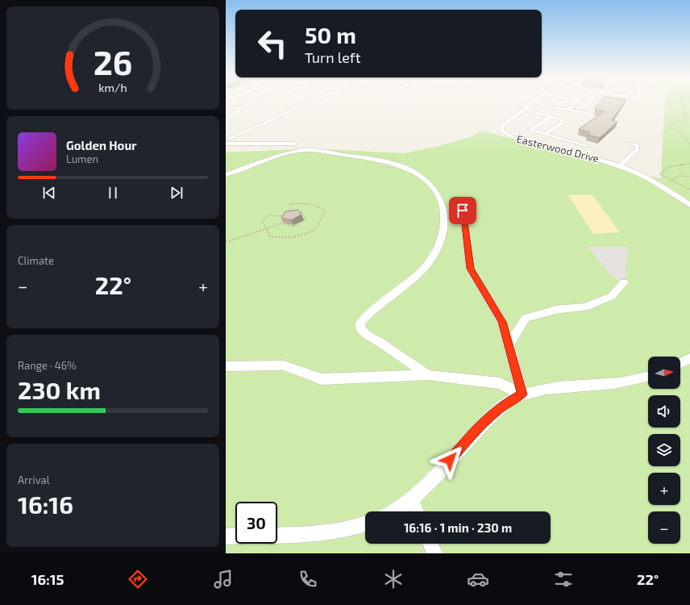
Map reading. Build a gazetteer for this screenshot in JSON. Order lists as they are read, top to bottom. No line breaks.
{"streets":{"street":["Easterwood Drive"]},"north":"right","page":{"turn":["50 m","Turn left"],"song":["Golden Hour","Lumen"],"tile":["Climate",["Range · 46%","230 km"],["Arrival","16:16"]],"heat":["−","22°","+"],"map_buttons":["+","−"],"limit":"30","trip":"16:16 · 1 min · 230 m","tabs":["16:15","22°"],"gauge":["26","km/h"]}}
